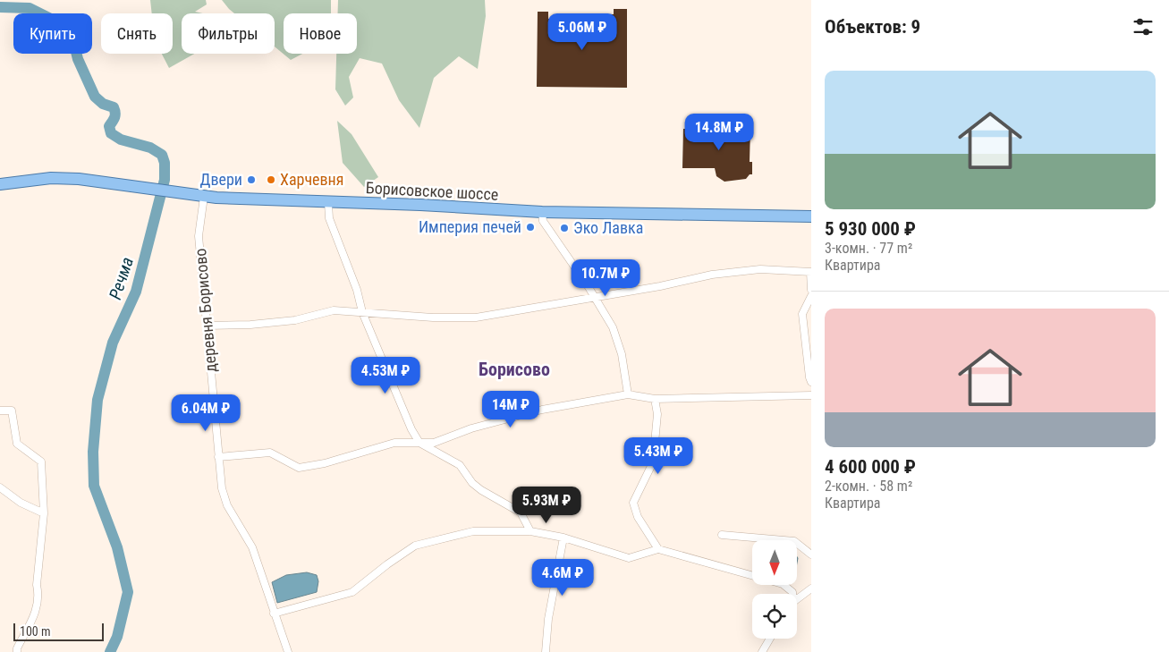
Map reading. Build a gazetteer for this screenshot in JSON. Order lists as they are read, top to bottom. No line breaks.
{"streets":{"main road":["Борисовское шоссе"],"street":["деревня Борисово"]},"crossings":[["Борисовское шоссе","деревня Борисово"]],"districts":["Борисово"],"water":["Речма"],"places":["Двери","Харчевня","Империя печей","Эко Лавка"],"scale_bar":"100 m","north":"bottom","page":{"heading":"Объектов: 9","price":["5.06M ₽","14.8M ₽","10.7M ₽","4.53M ₽","14M ₽","6.04M ₽","5.43M ₽","5.93M ₽","4.6M ₽"],"chip":["Купить","Снять","Фильтры","Новое"],"list":[{"name":"5 930 000 ₽","note":"3-комн. · 77 m² · Квартира"},{"name":"4 600 000 ₽","note":"2-комн. · 58 m² · Квартира"}],"scale":"100 m"}}
